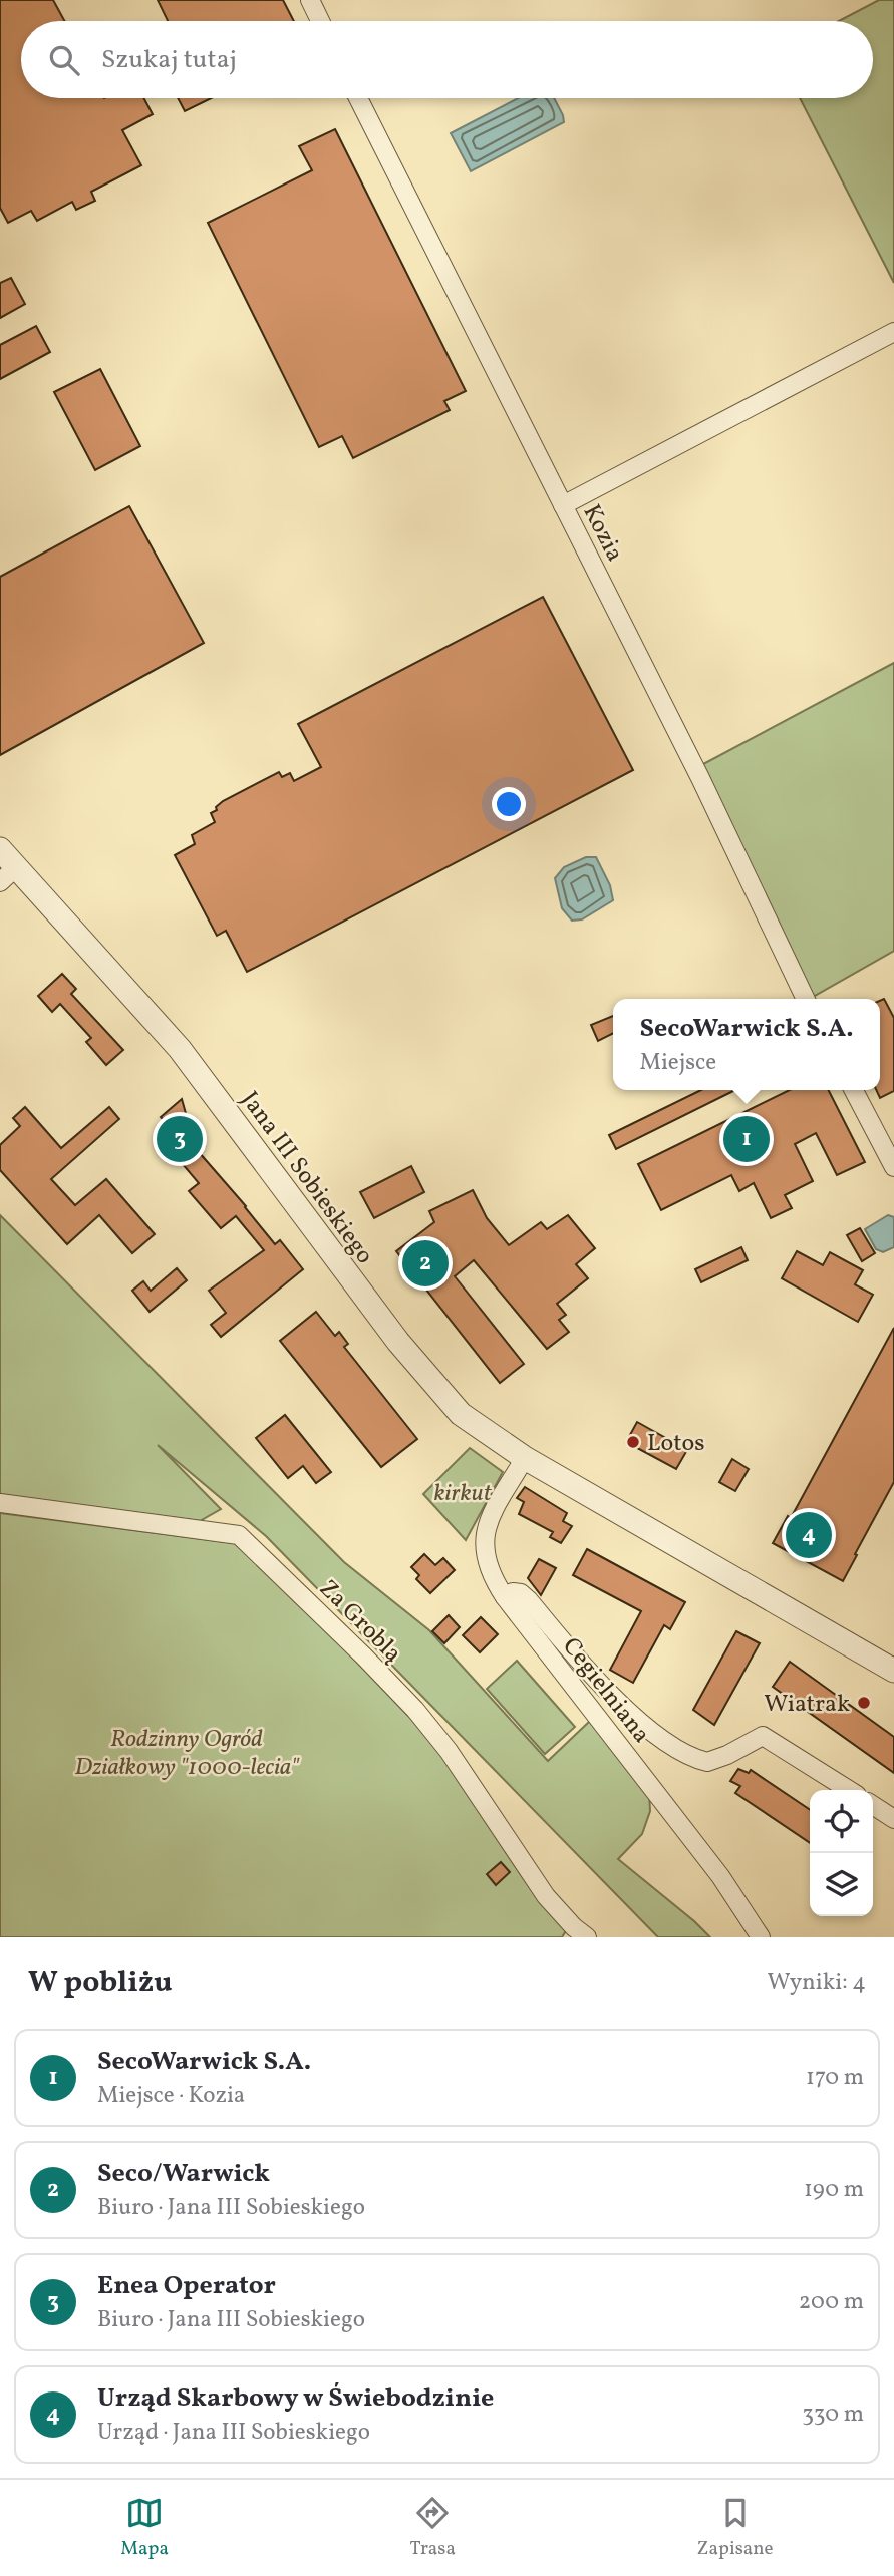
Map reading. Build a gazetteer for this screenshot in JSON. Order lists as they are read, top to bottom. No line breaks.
{"streets":{"street":["Kozia","Jana III Sobieskiego","Za Groblą","Cegielniana"]},"crossings":[["Jana III Sobieskiego","Cegielniana"]],"parks":["kirkut","Rodzinny Ogród Działkowy \"1000-lecia\""],"places":["Lotos","Wiatrak"],"page":{"search":"Szukaj tutaj","popup":["SecoWarwick S.A.","Miejsce"],"pins":["1","3","2","4"],"heading":["W pobliżu","Wyniki: 4"],"list":[{"mark":"1","name":"SecoWarwick S.A.","note":"Miejsce · Kozia","value":"170 m"},{"mark":"2","name":"Seco/Warwick","note":"Biuro · Jana III Sobieskiego","value":"190 m"},{"mark":"3","name":"Enea Operator","note":"Biuro · Jana III Sobieskiego","value":"200 m"},{"mark":"4","name":"Urząd Skarbowy w Świebodzinie","note":"Urząd · Jana III Sobieskiego","value":"330 m"}],"nav":["Mapa","Trasa","Zapisane"]}}
